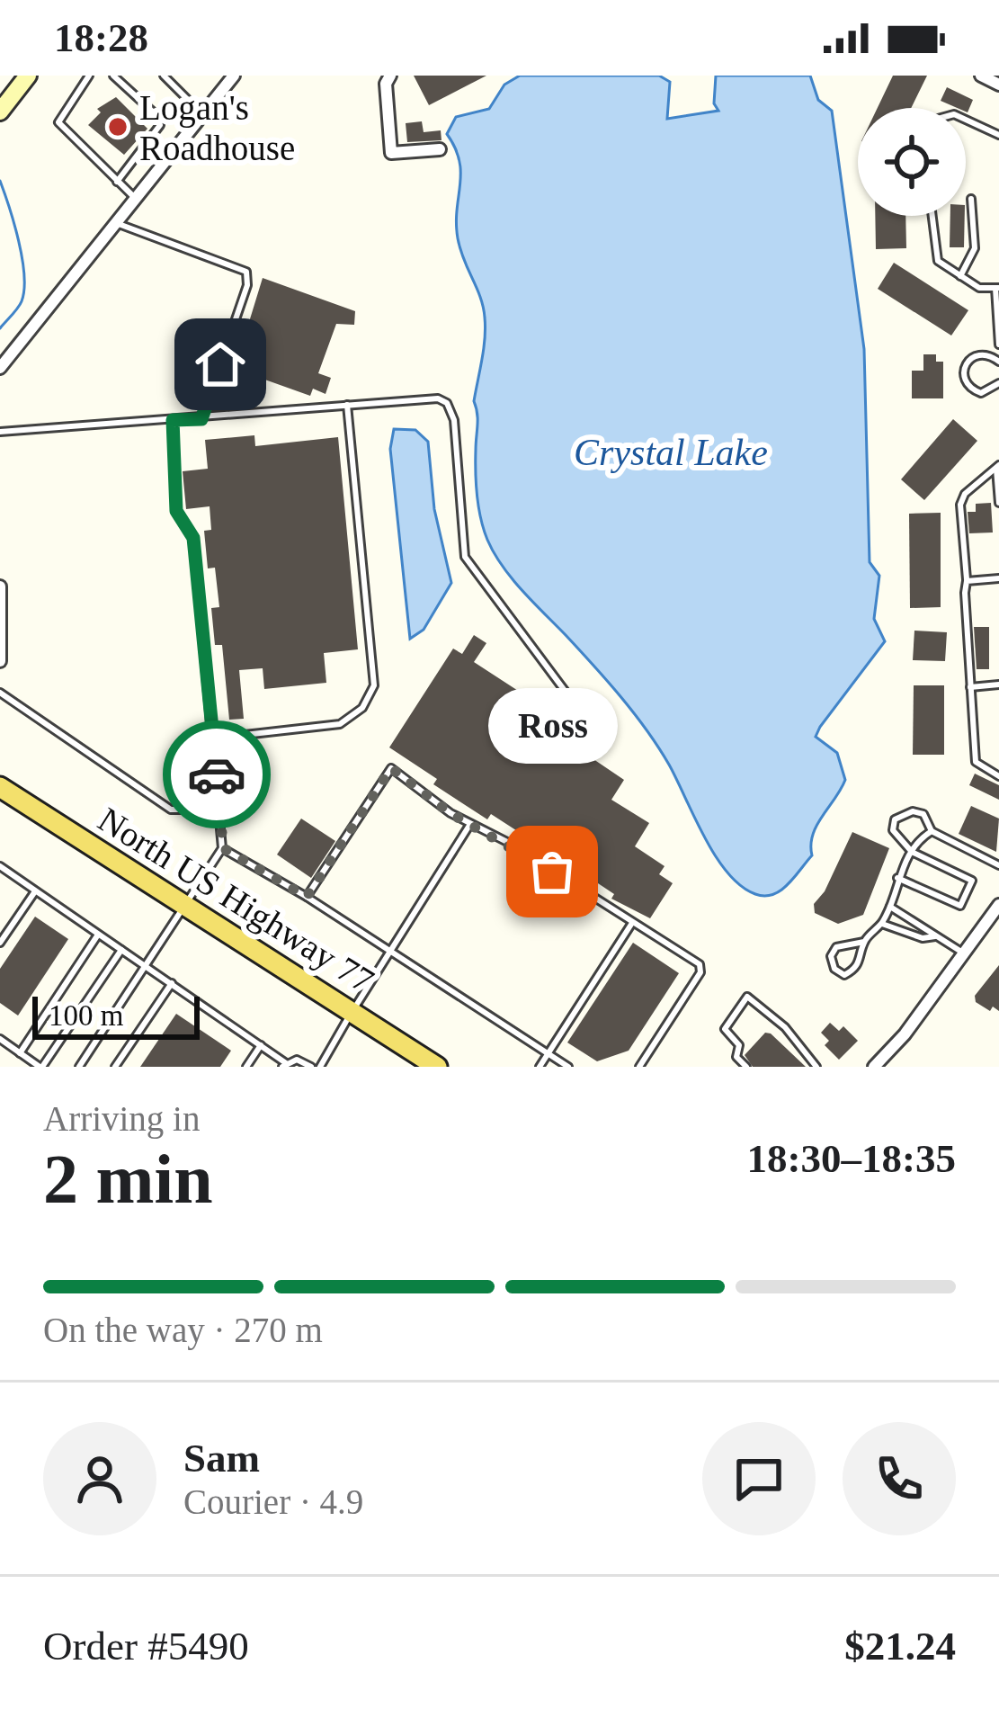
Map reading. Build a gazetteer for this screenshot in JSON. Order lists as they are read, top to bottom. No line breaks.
{"streets":{"main road":["North US Highway 77"]},"water":["Crystal Lake"],"places":["Logan's Roadhouse","Ross"],"scale_bar":"100 m","page":{"status":"18:28","bubble":"Ross","scale":"100 m","heading":["2 min","Arriving in","18:30–18:35"],"panel":["Sam","Courier · 4.9","Order #5490","$21.24"],"bar":"On the way · 270 m"}}
